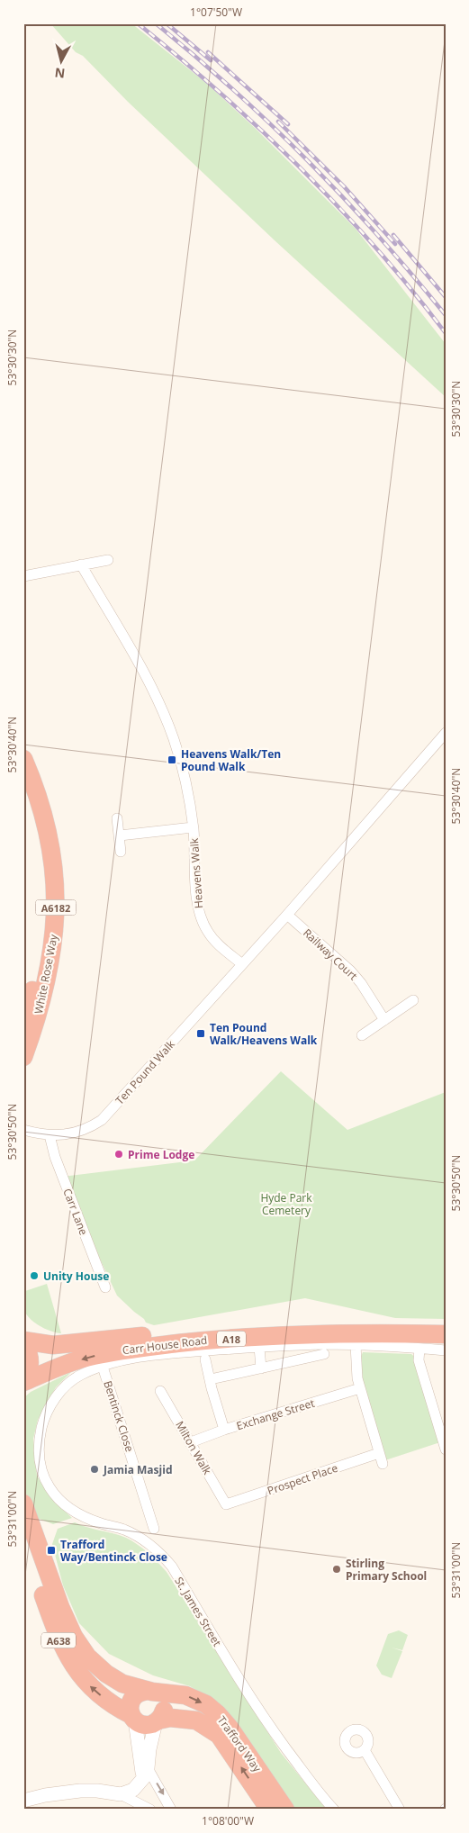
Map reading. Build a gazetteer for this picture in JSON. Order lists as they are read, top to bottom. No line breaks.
{"streets":{"highway":["A6182","White Rose Way","A18","Carr House Road","A638","Trafford Way"],"street":["Heavens Walk","Railway Court","Ten Pound Walk","Carr Lane","Exchange Street","Bentinck Close","Milton Walk","Prospect Place","St. James Street"]},"crossings":[["Heavens Walk","Ten Pound Walk"],["Ten Pound Walk","Carr Lane"],["Carr House Road","St. James Street"],["Exchange Street","Milton Walk"],["Bentinck Close","St. James Street"],["Milton Walk","Prospect Place"]],"parks":["Hyde Park Cemetery"],"places":{"transit":["Heavens Walk/Ten Pound Walk","Ten Pound Walk/Heavens Walk","Trafford Way/Bentinck Close"],"other":["Prime Lodge","Unity House","Jamia Masjid","Stirling Primary School"]},"north":"bottom","coordinates":["1°07'50\"W","53°30'30\"N","53°30'40\"N","53°30'50\"N","53°31'00\"N","1°08'00\"W"]}
